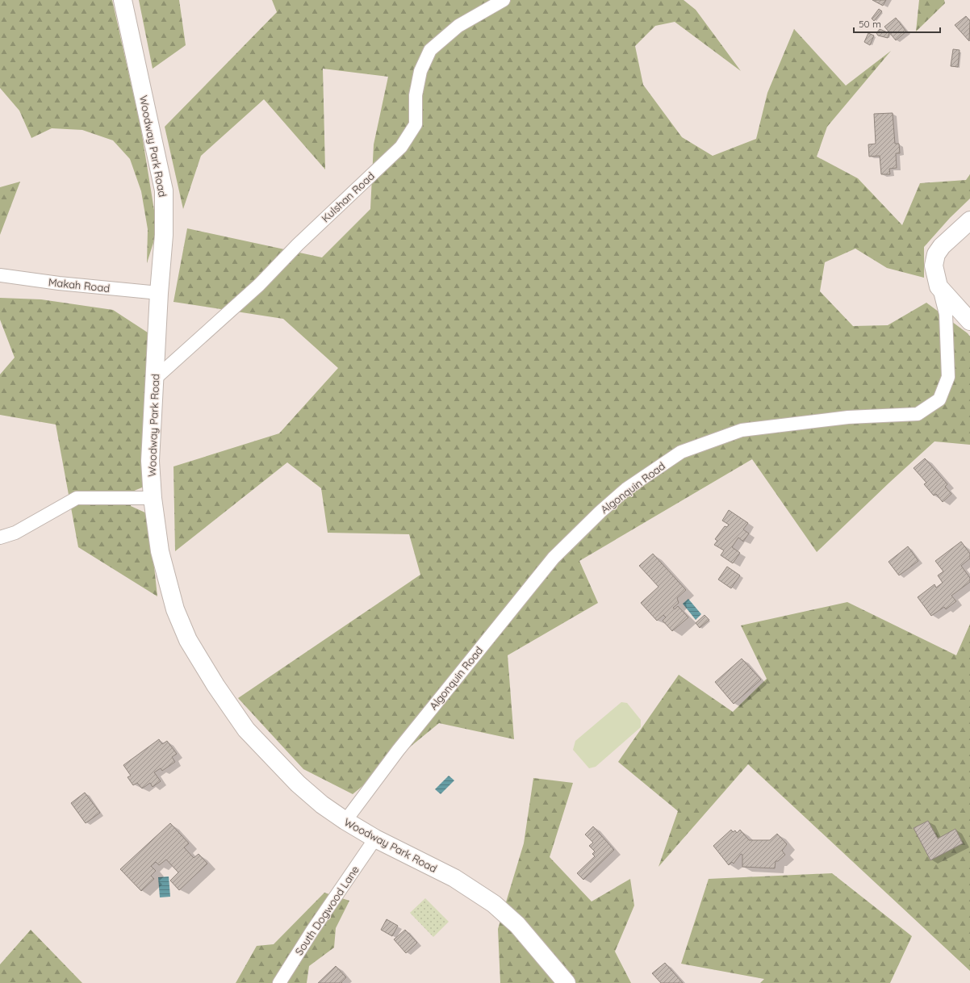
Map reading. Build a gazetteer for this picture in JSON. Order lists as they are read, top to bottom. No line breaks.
{"streets":{"street":["Woodway Park Road","Kulshan Road","Makah Road","Algonquin Road","South Dogwood Lane"]},"crossings":[["Woodway Park Road","Kulshan Road"],["Woodway Park Road","Makah Road"],["Woodway Park Road","Algonquin Road"],["Woodway Park Road","South Dogwood Lane"]],"scale_bar":"50 m"}
